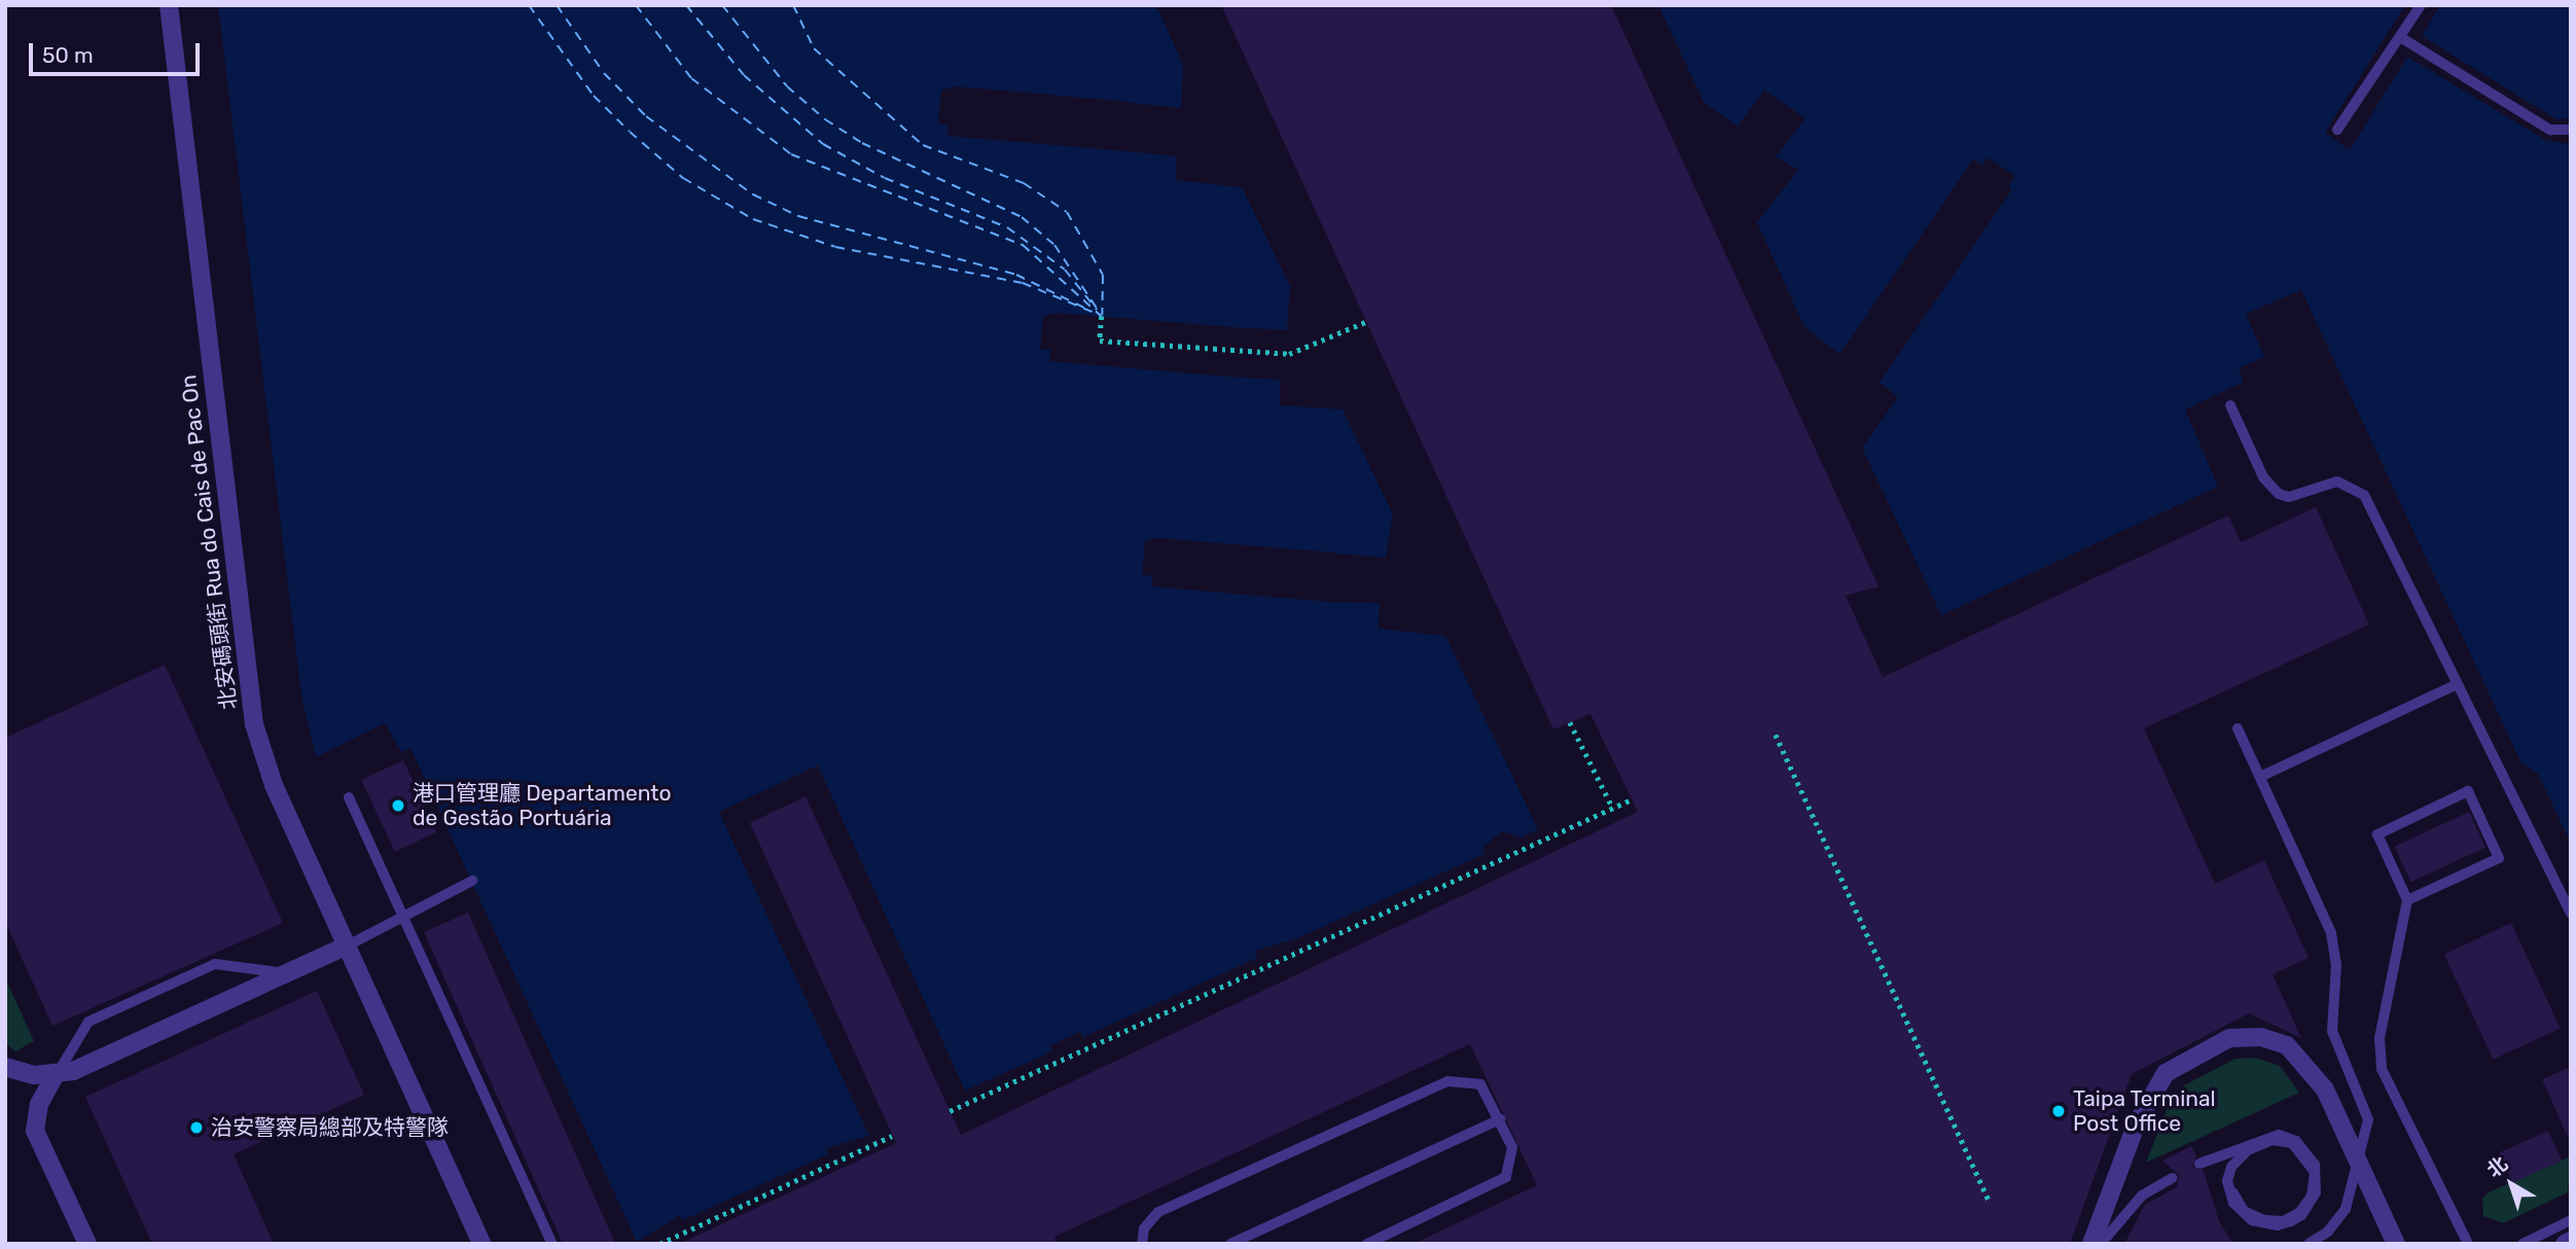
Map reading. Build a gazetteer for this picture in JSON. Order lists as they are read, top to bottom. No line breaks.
{"streets":{"street":["北安碼頭街 Rua do Cais de Pac On"]},"places":["港口管理廳 Departamento de Gestão Portuária","Taipa Terminal Post Office","治安警察局總部及特警隊"],"scale_bar":"50 m","north":"top left"}
